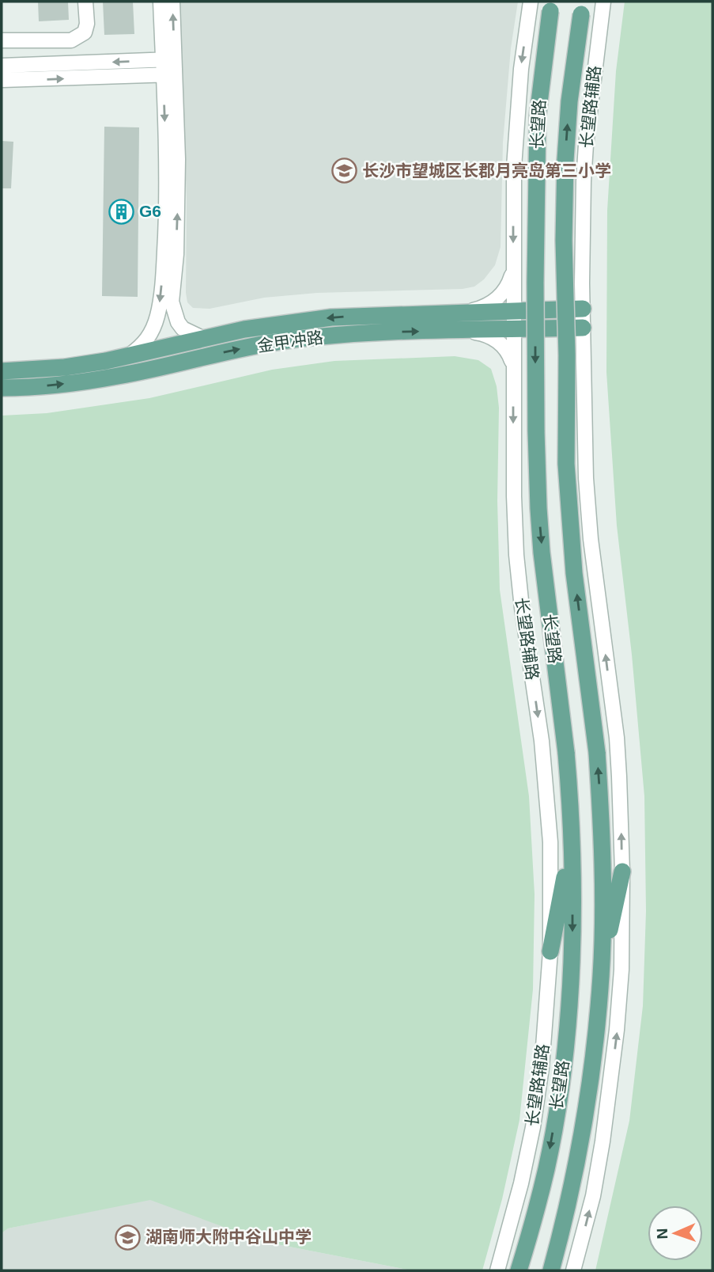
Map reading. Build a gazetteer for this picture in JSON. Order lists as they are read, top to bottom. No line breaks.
{"streets":{"main road":["长望路","金甲冲路"],"street":["长望路辅路"]},"crossings":[["长望路辅路","金甲冲路"]],"places":{"school or university":["长沙市望城区长郡月亮岛第三小学","湖南师大附中谷山中学"],"building":["G6"]},"north":"left"}
